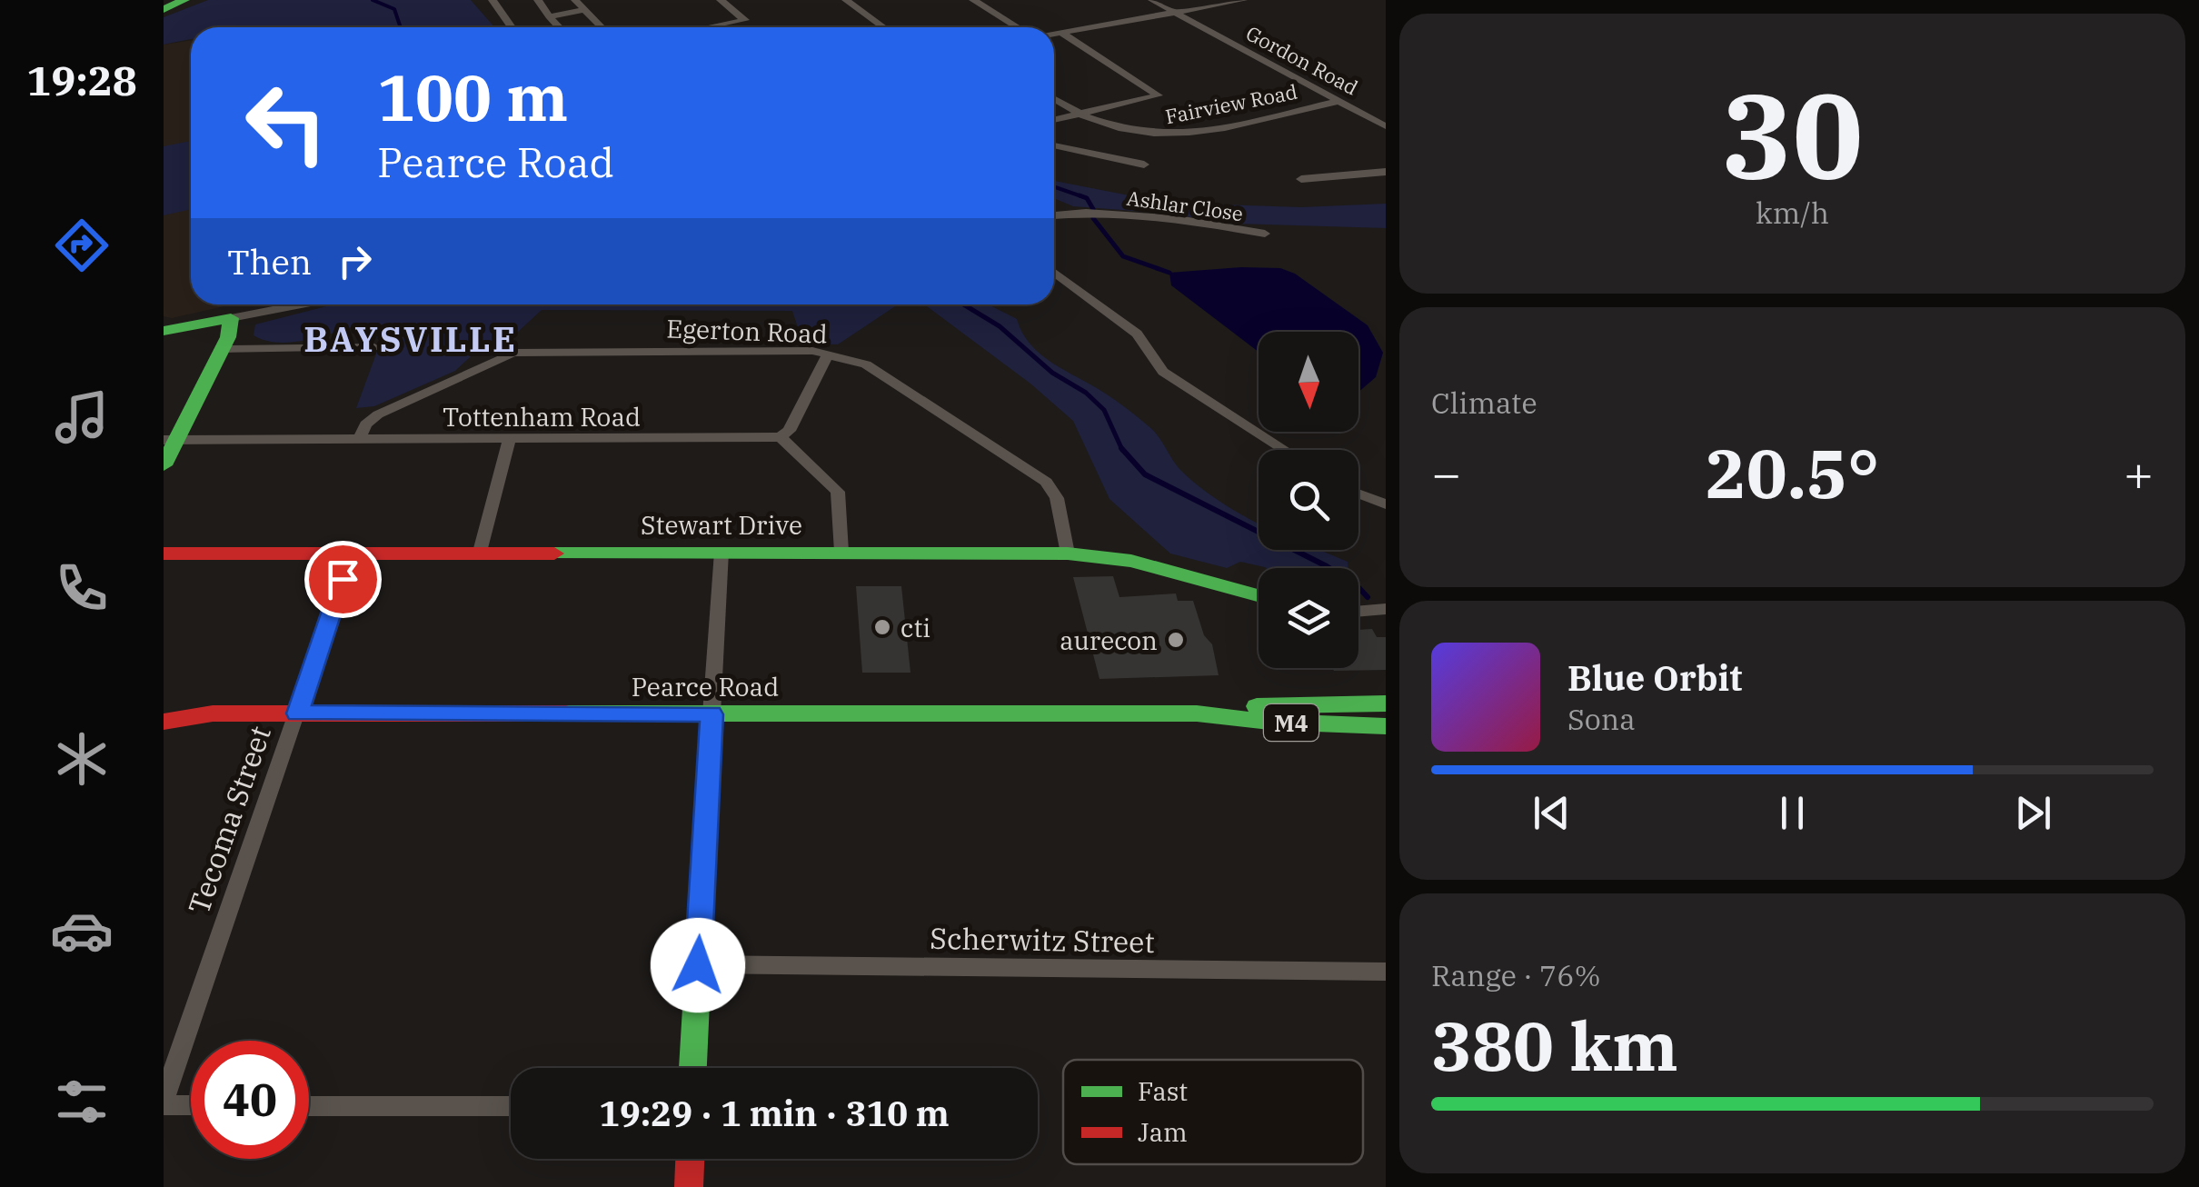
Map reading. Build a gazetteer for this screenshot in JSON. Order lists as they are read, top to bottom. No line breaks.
{"streets":{"main road":["Stewart Drive","Pearce Road","M4"],"street":["Gordon Road","Fairview Road","Ashlar Close","Egerton Road","Tottenham Road","Tecoma Street","Scherwitz Street"]},"crossings":[["Gordon Road","Fairview Road"],["Egerton Road","Tottenham Road"],["Egerton Road","Stewart Drive"],["Stewart Drive","Tecoma Street"],["Pearce Road","Tecoma Street"]],"districts":["BAYSVILLE"],"places":["cti","aurecon"],"legend":["Fast","Jam"],"north":"bottom","page":{"tabs":"19:28","tile":[["30","km/h"],"Climate",["Range · 76%","380 km"]],"turn":["100 m","Pearce Road"],"then":"Then","heat":["−","20.5°","+"],"song":["Blue Orbit","Sona"],"limit":"40","trip":"19:29 · 1 min · 310 m"}}
